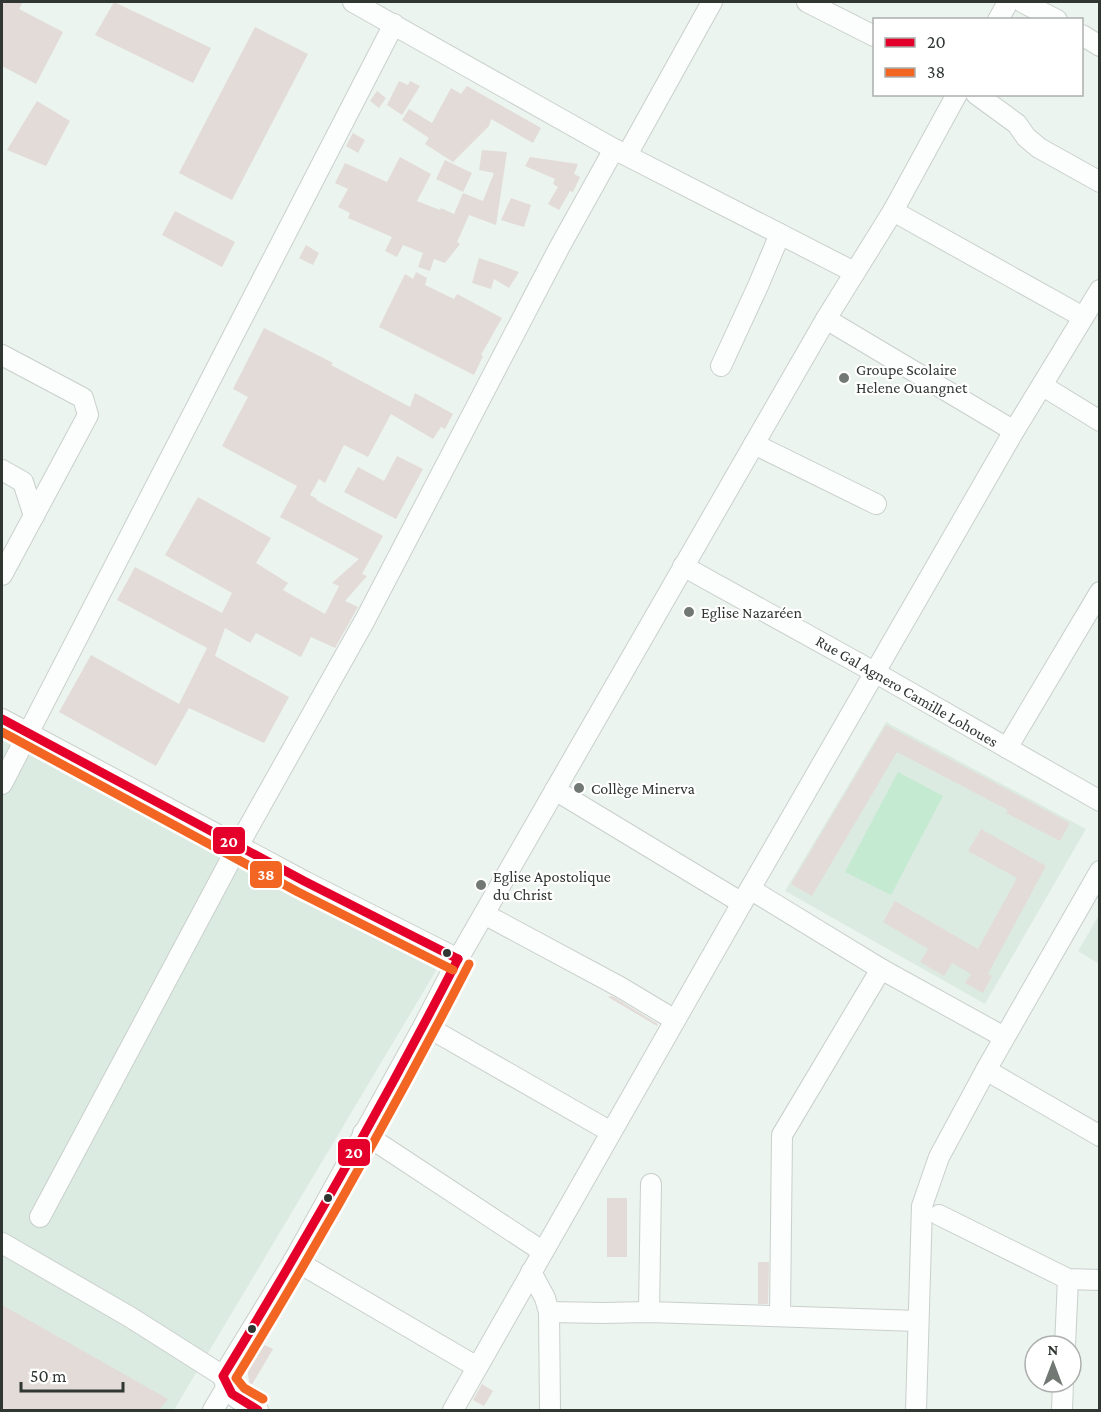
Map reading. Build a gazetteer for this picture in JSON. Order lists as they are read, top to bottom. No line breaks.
{"streets":{"street":["Rue Gal Agnero Camille Lohoues"]},"places":["Groupe Scolaire Helene Ouangnet","Eglise Nazaréen","Collège Minerva","Eglise Apostolique du Christ"],"lines":["transit line 20","transit line 38"],"legend":["20","38"],"scale_bar":"50 m","north":"top"}
